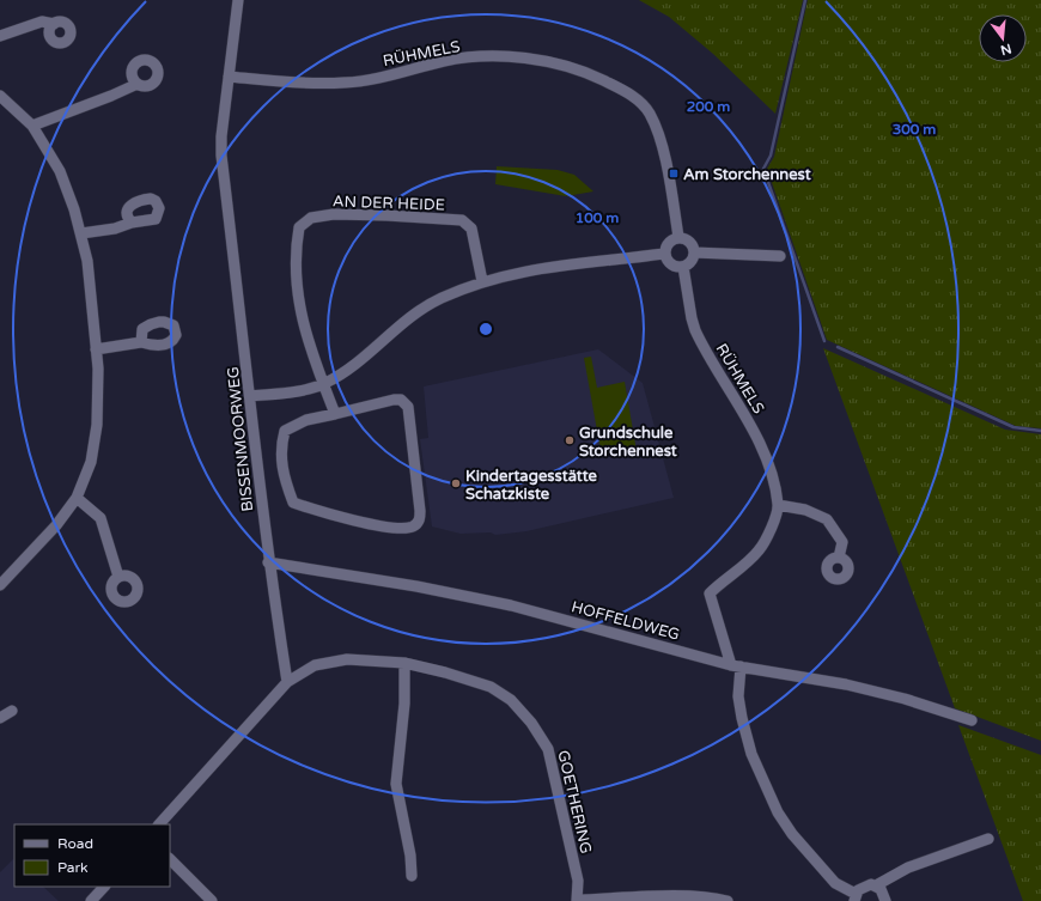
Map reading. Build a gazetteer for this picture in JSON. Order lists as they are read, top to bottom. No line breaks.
{"streets":{"street":["RÜHMELS","AN DER HEIDE","BISSENMOORWEG","HOFFELDWEG","GOETHERING"]},"crossings":[["RÜHMELS","BISSENMOORWEG"],["BISSENMOORWEG","HOFFELDWEG"],["BISSENMOORWEG","GOETHERING"]],"places":{"transit":["Am Storchennest"],"other":["Grundschule Storchennest","Kindertagesstätte Schatzkiste"]},"legend":["Road","Park"],"north":"bottom","rings":["200 m","300 m","100 m"]}
